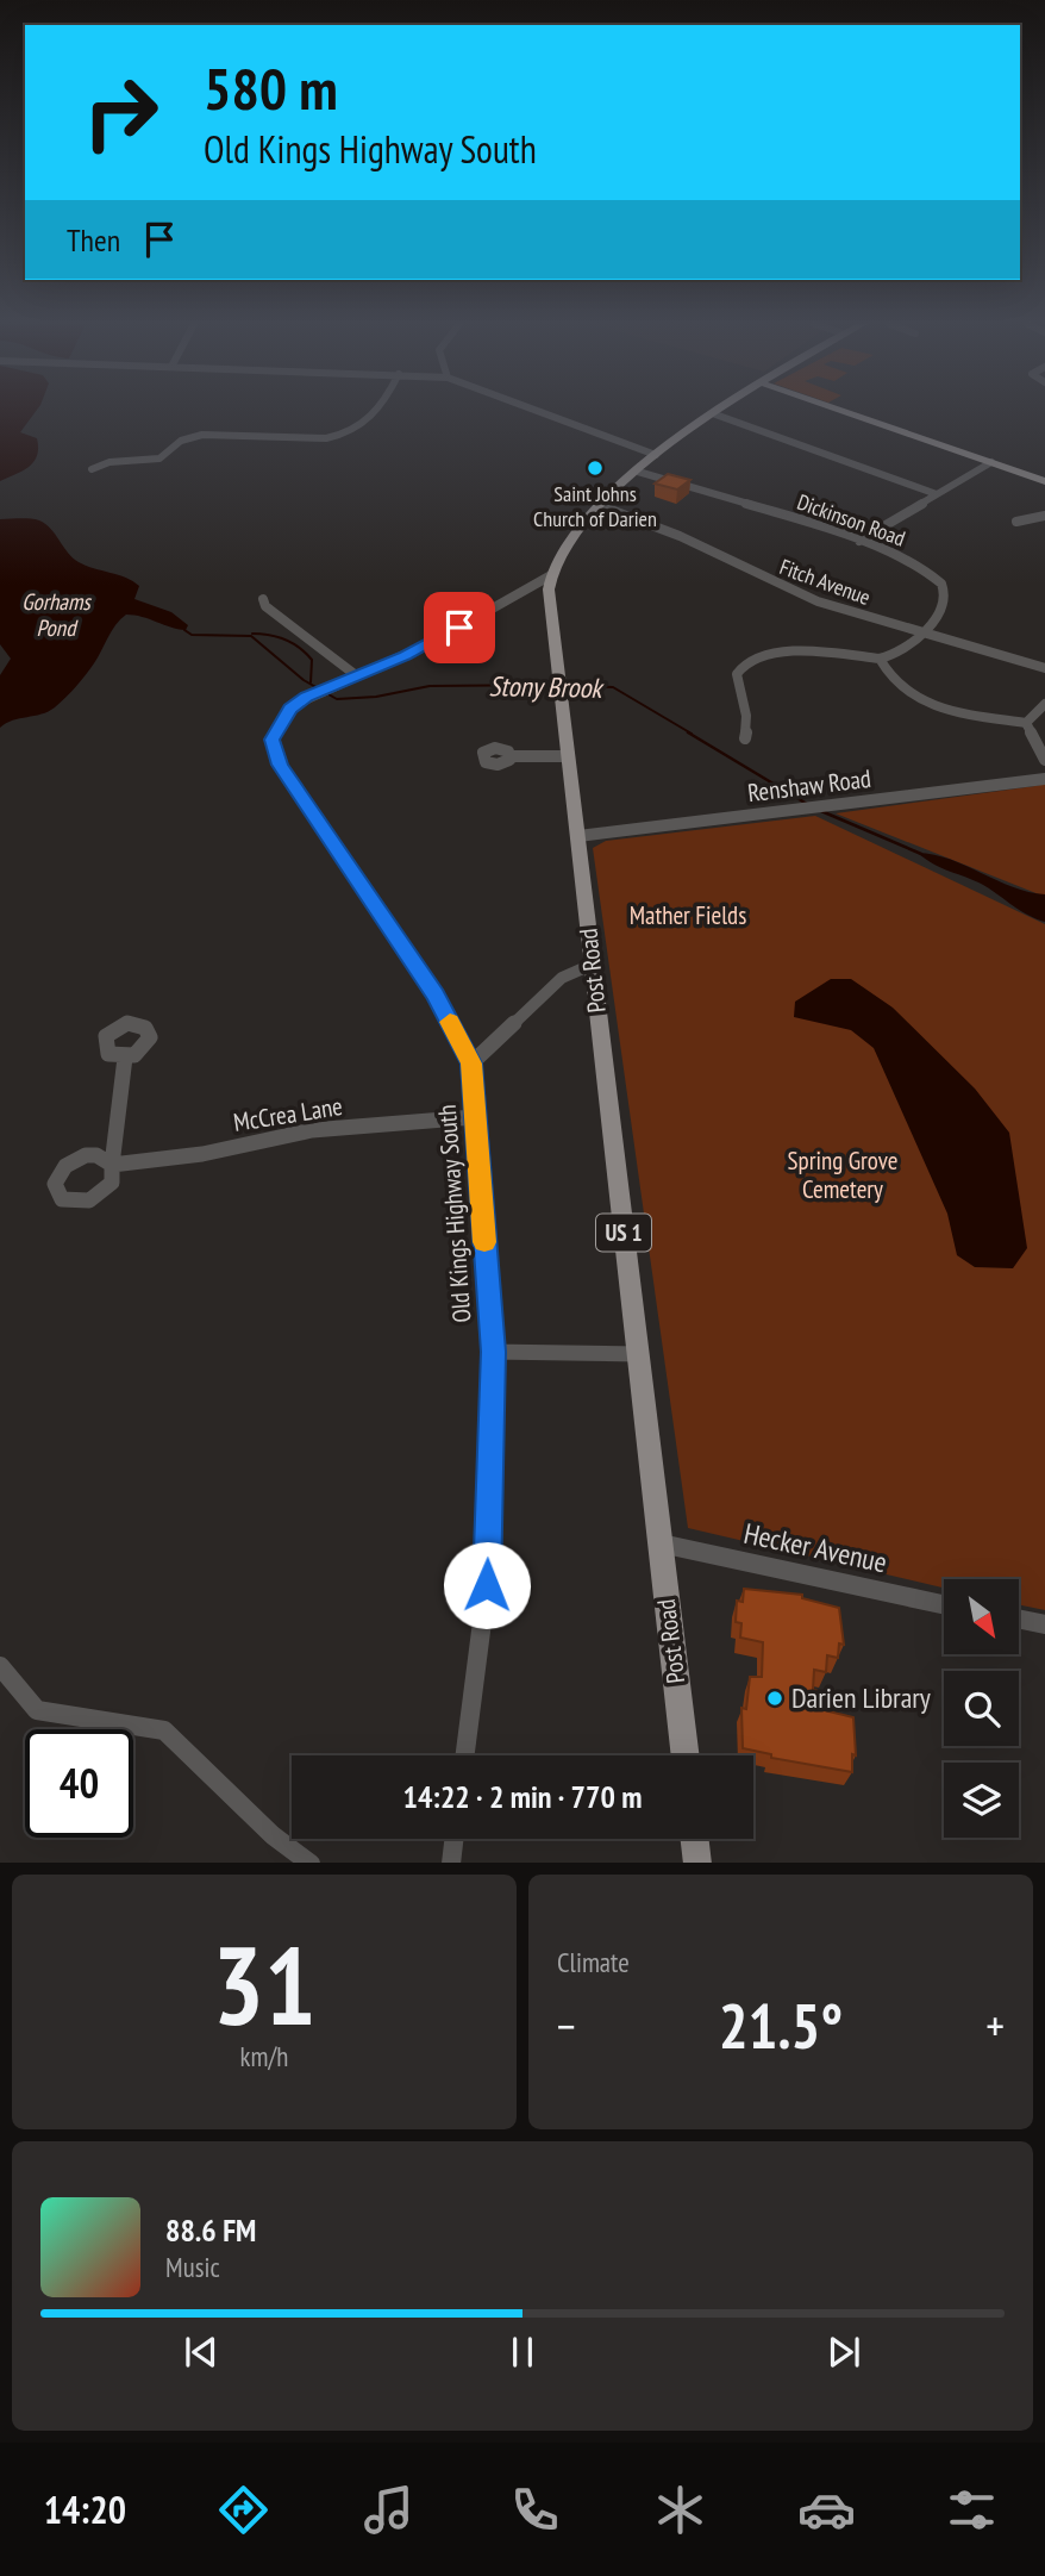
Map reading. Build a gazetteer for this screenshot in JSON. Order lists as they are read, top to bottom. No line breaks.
{"streets":{"main road":["Post Road","US 1"],"street":["Dickinson Road","Fitch Avenue","Renshaw Road","McCrea Lane","Old Kings Highway South","Hecker Avenue"]},"crossings":[["Dickinson Road","Fitch Avenue"],["Dickinson Road","Post Road"],["Fitch Avenue","Post Road"],["Renshaw Road","Post Road"],["Post Road","Old Kings Highway South"],["Post Road","Hecker Avenue"],["McCrea Lane","Old Kings Highway South"]],"water":["Gorhams Pond","Stony Brook"],"parks":["Mather Fields","Spring Grove Cemetery"],"places":["Saint Johns Church of Darien","Darien Library"],"north":"bottom right","page":{"turn":["580 m","Old Kings Highway South"],"then":"Then","limit":"40","trip":"14:22 · 2 min · 770 m","tile":[["31","km/h"],"Climate"],"heat":["−","21.5°","+"],"song":["88.6 FM","Music"],"tabs":"14:20"}}
